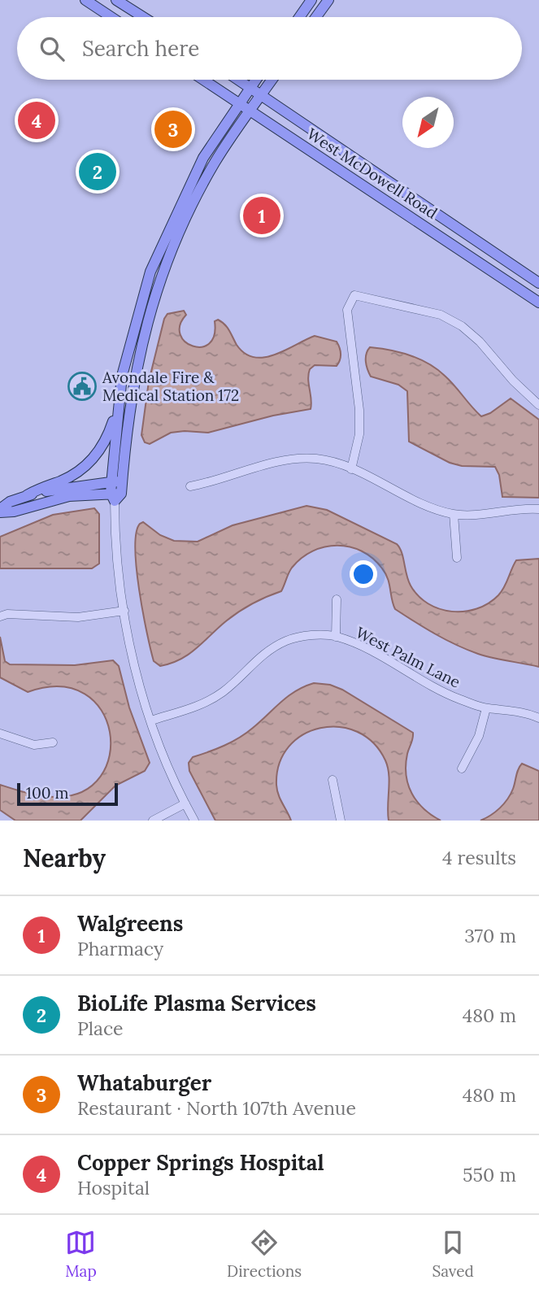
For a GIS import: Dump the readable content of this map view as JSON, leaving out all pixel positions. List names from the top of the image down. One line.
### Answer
{"streets":{"main road":["West McDowell Road"],"street":["West Palm Lane"]},"places":{"public building":["Avondale Fire & Medical Station 172"]},"scale_bar":"100 m","north":"bottom left","page":{"search":"Search here","pins":["4","3","2","1"],"scale":"100 m","heading":["Nearby","4 results"],"list":[{"mark":"1","name":"Walgreens","note":"Pharmacy","value":"370 m"},{"mark":"2","name":"BioLife Plasma Services","note":"Place","value":"480 m"},{"mark":"3","name":"Whataburger","note":"Restaurant · North 107th Avenue","value":"480 m"},{"mark":"4","name":"Copper Springs Hospital","note":"Hospital","value":"550 m"}],"nav":["Map","Directions","Saved"]}}
